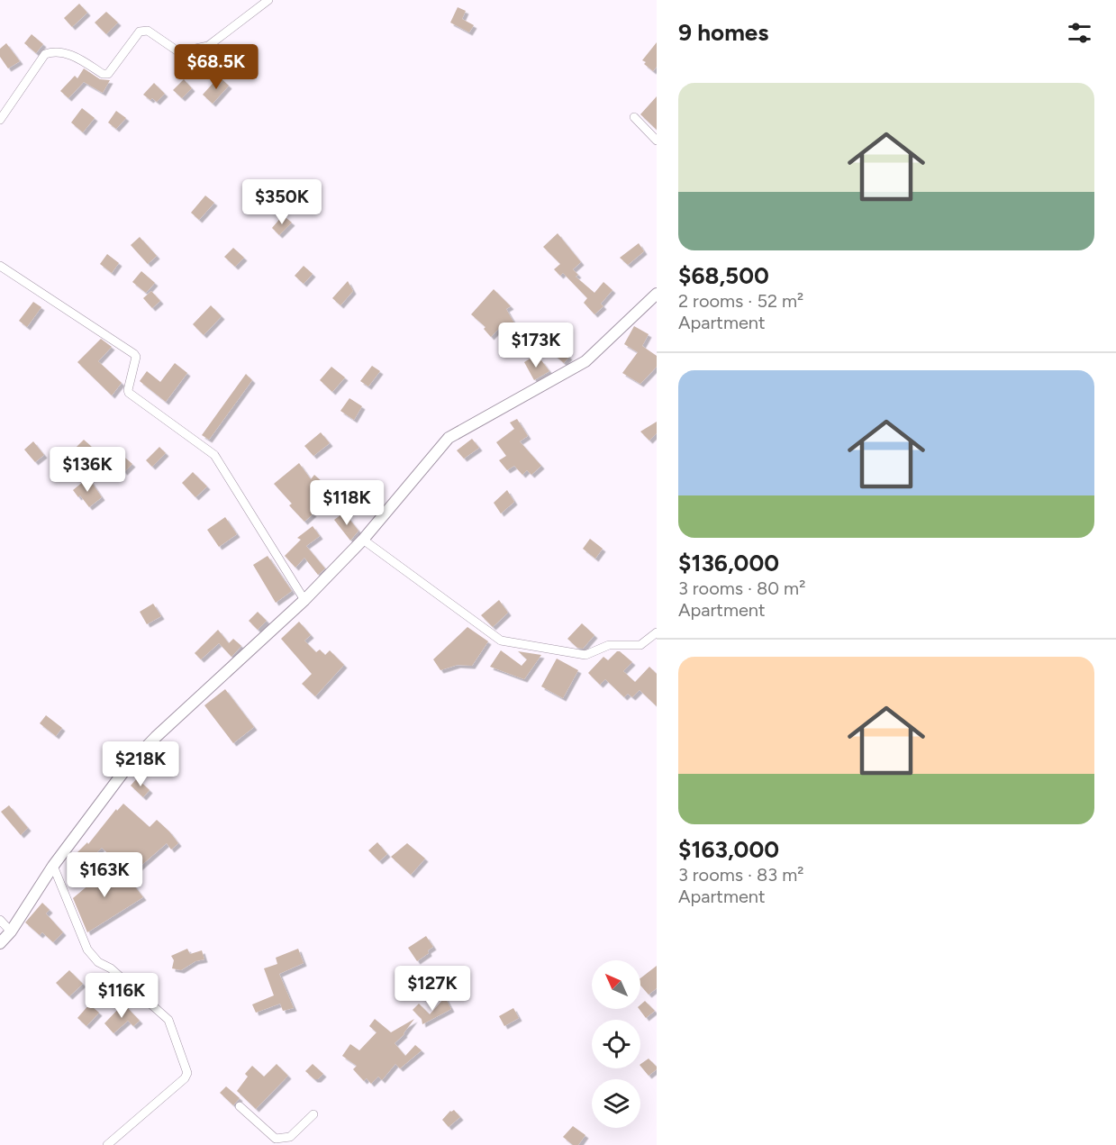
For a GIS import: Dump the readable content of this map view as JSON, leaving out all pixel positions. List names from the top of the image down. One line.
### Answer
{"north":"top left","page":{"heading":"9 homes","price":["$68.5K","$350K","$173K","$136K","$118K","$218K","$163K","$127K","$116K"],"list":[{"name":"$68,500","note":"2 rooms · 52 m² · Apartment"},{"name":"$136,000","note":"3 rooms · 80 m² · Apartment"},{"name":"$163,000","note":"3 rooms · 83 m² · Apartment"}]}}
